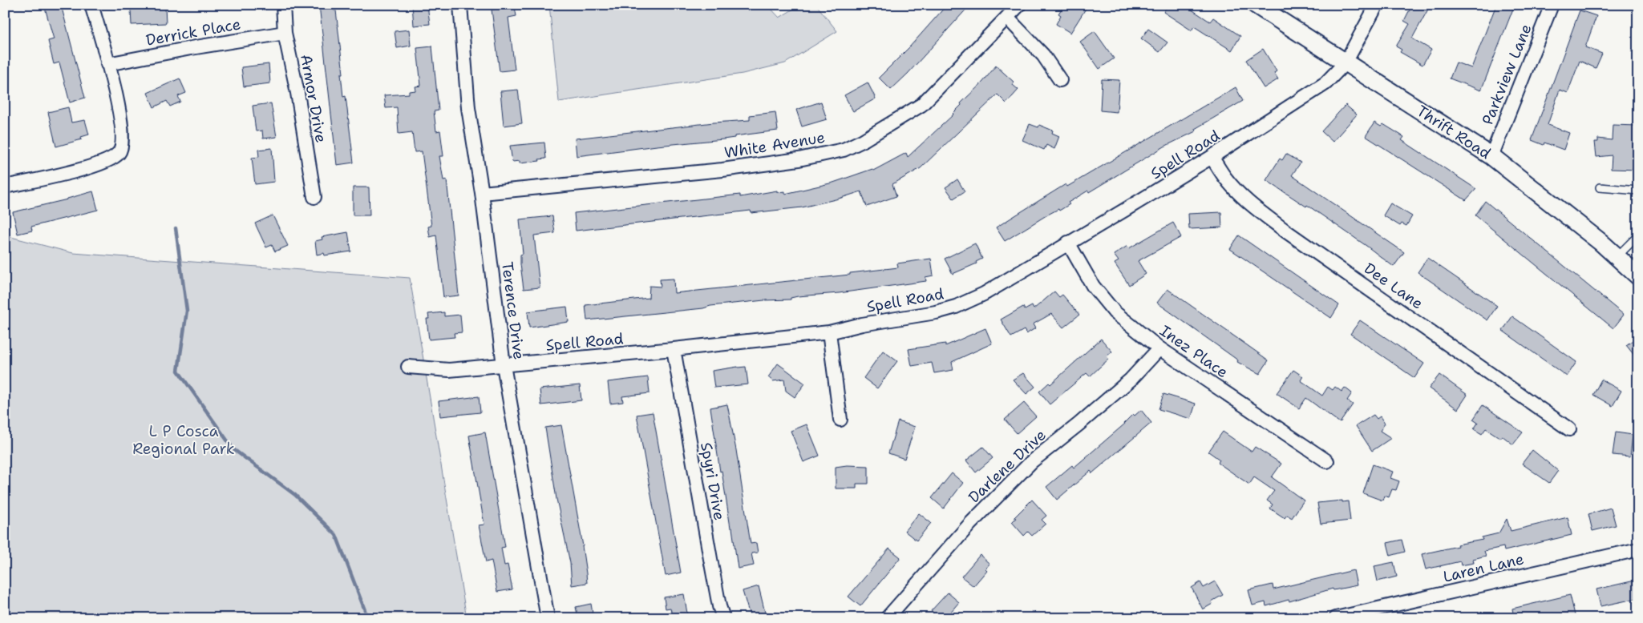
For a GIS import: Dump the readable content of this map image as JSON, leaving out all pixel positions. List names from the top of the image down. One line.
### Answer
{"streets":{"street":["Derrick Place","Parkview Lane","Armor Drive","Thrift Road","White Avenue","Spell Road","Dee Lane","Terence Drive","Inez Place","Darlene Drive","Spyri Drive","Laren Lane"]},"crossings":[["Derrick Place","Armor Drive"],["Parkview Lane","Thrift Road"],["Thrift Road","Spell Road"],["White Avenue","Terence Drive"],["Spell Road","Dee Lane"],["Spell Road","Terence Drive"],["Spell Road","Inez Place"],["Spell Road","Spyri Drive"],["Inez Place","Darlene Drive"]],"parks":["L P Cosca Regional Park"]}
